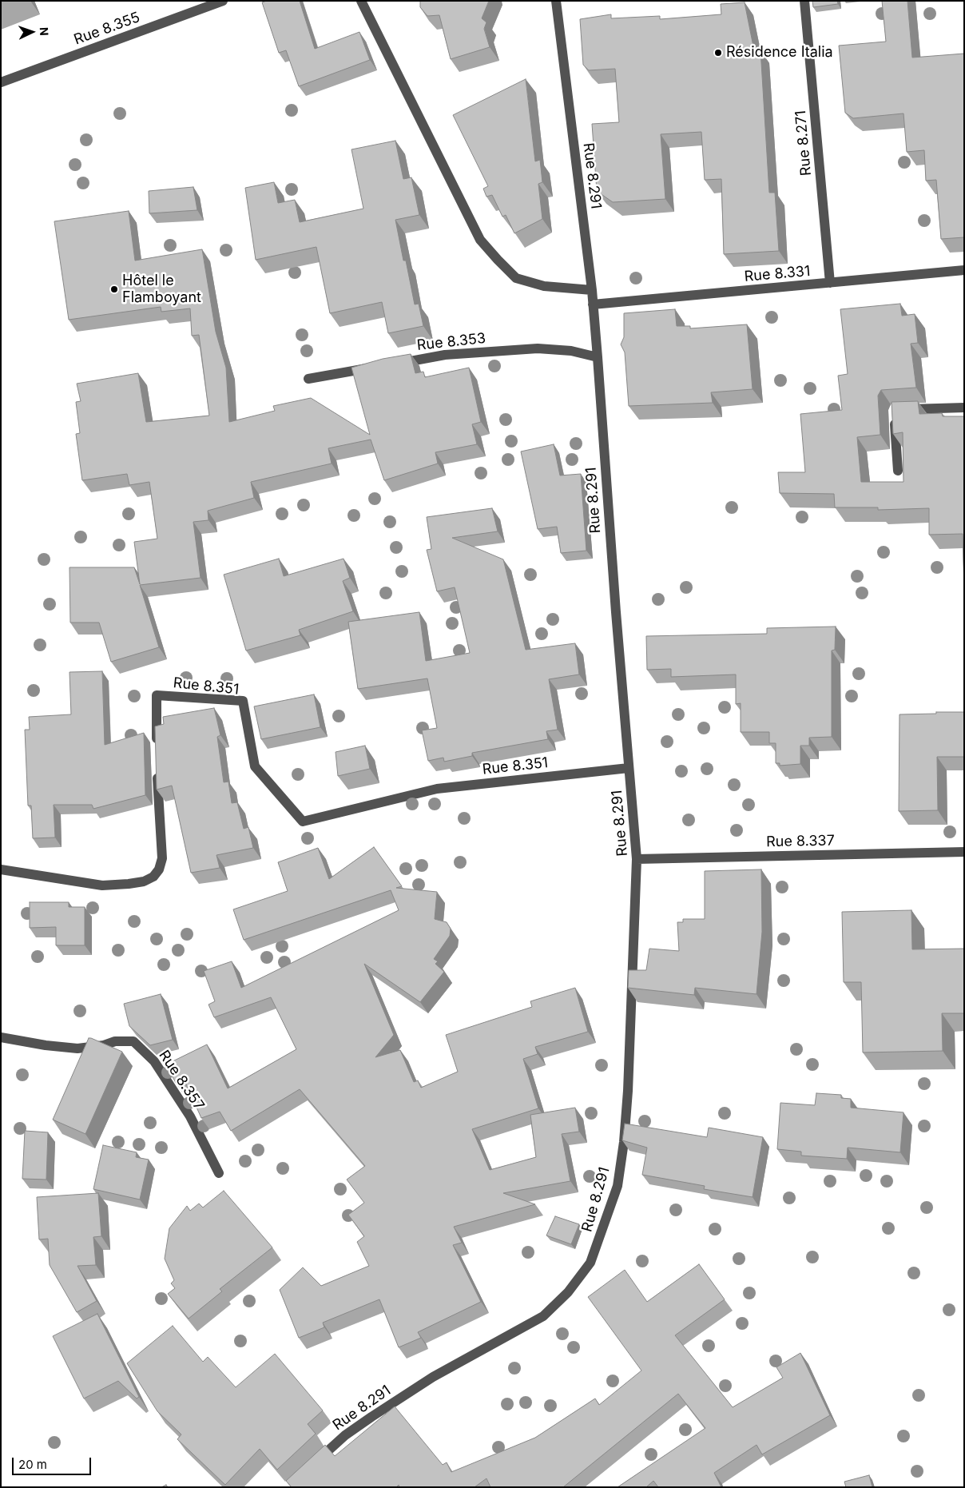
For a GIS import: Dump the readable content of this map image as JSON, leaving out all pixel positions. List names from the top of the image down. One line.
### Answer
{"streets":{"street":["Rue 8.355","Rue 8.271","Rue 8.291","Rue 8.331","Rue 8.353","Rue 8.351","Rue 8.337","Rue 8.357"]},"crossings":[["Rue 8.271","Rue 8.331"],["Rue 8.291","Rue 8.331"],["Rue 8.291","Rue 8.353"],["Rue 8.291","Rue 8.351"],["Rue 8.291","Rue 8.337"]],"places":["Résidence Italia","Hôtel le Flamboyant"],"scale_bar":"20 m","north":"right"}
